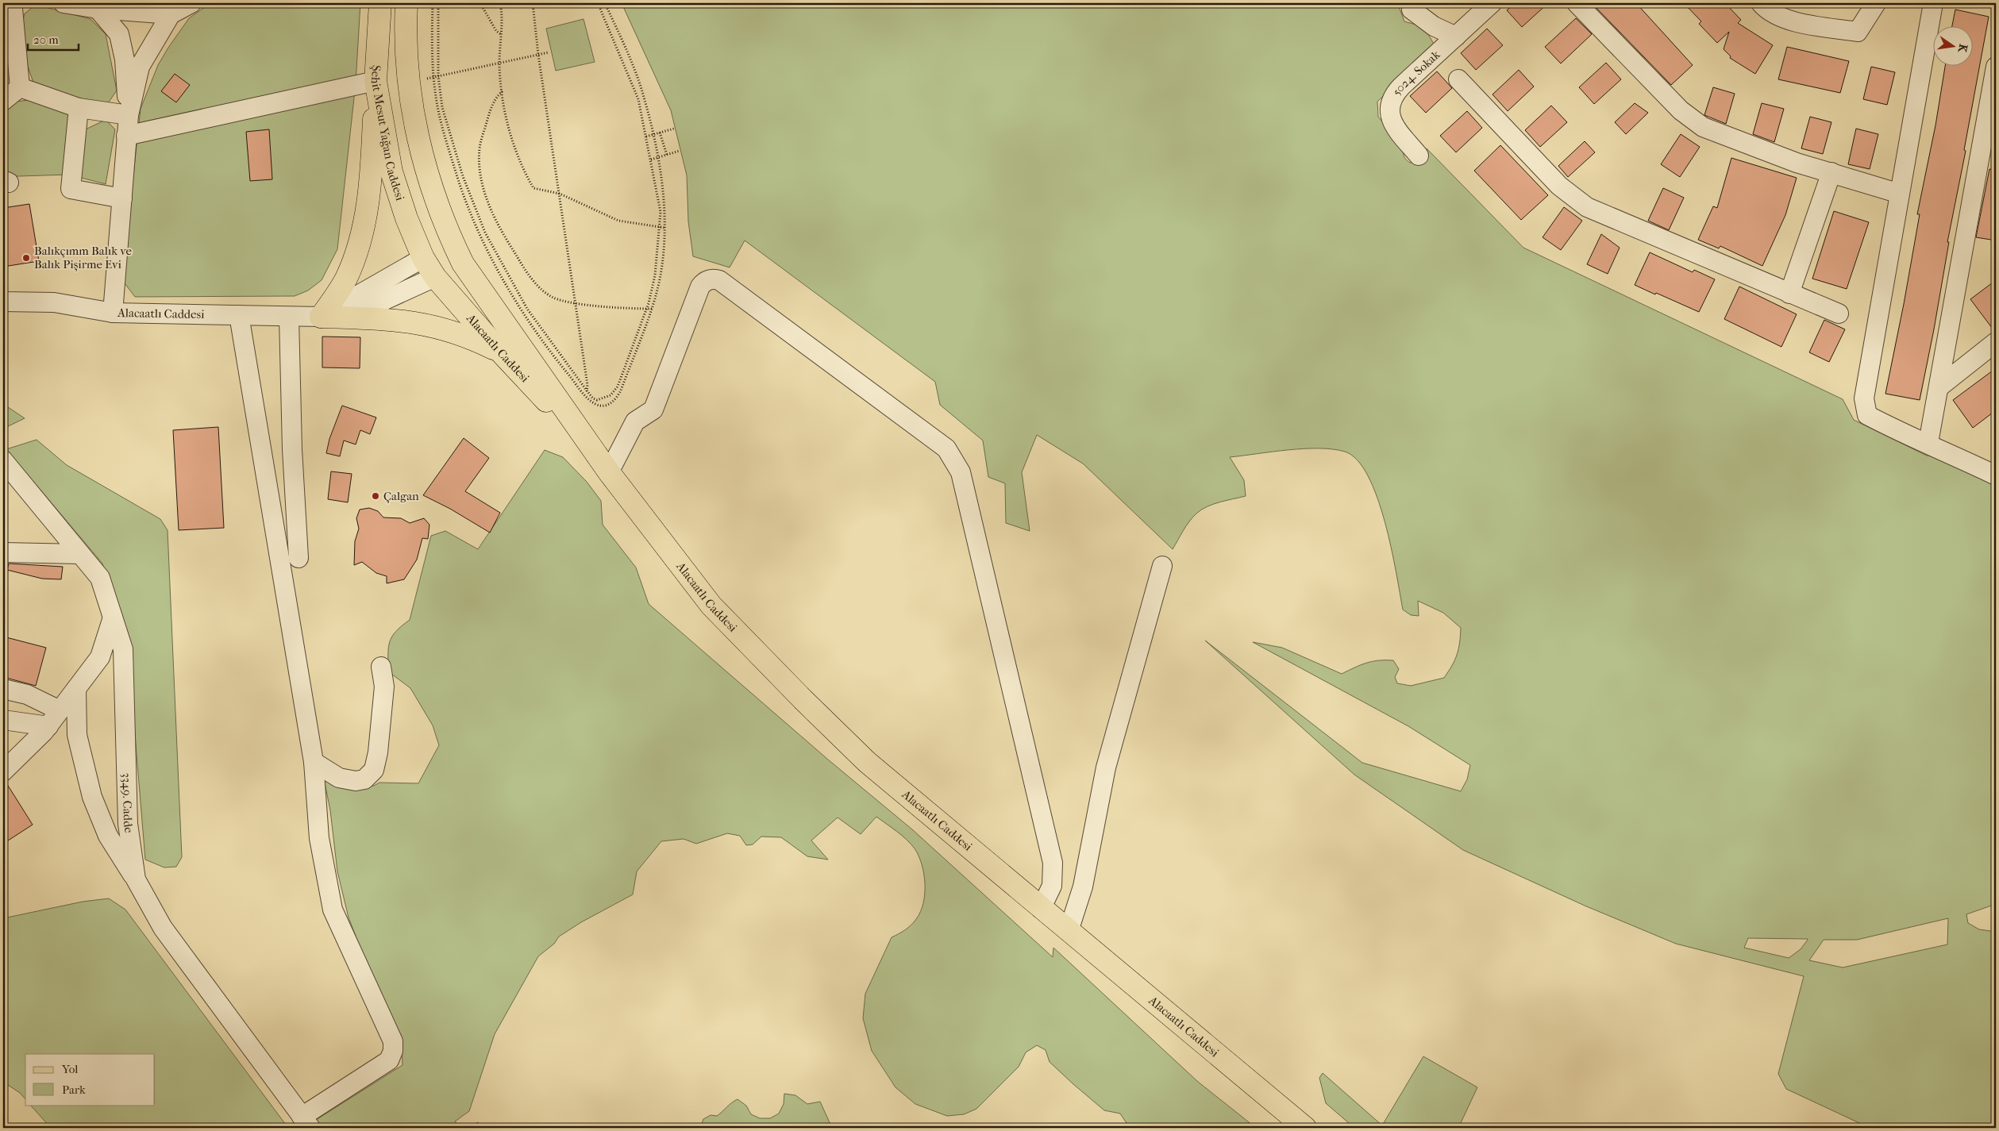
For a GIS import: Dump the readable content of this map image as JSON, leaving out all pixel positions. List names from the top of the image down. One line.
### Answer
{"streets":{"main road":["Şehit Mesut Yağan Caddesi","Alacaatlı Caddesi"],"street":["5024. Sokak","3349. Cadde"]},"crossings":[["Şehit Mesut Yağan Caddesi","Alacaatlı Caddesi"]],"places":["Balıkçımm Balık ve Balık Pişirme Evi","Çalgan"],"legend":["Yol","Park"],"scale_bar":"20 m","north":"right"}
